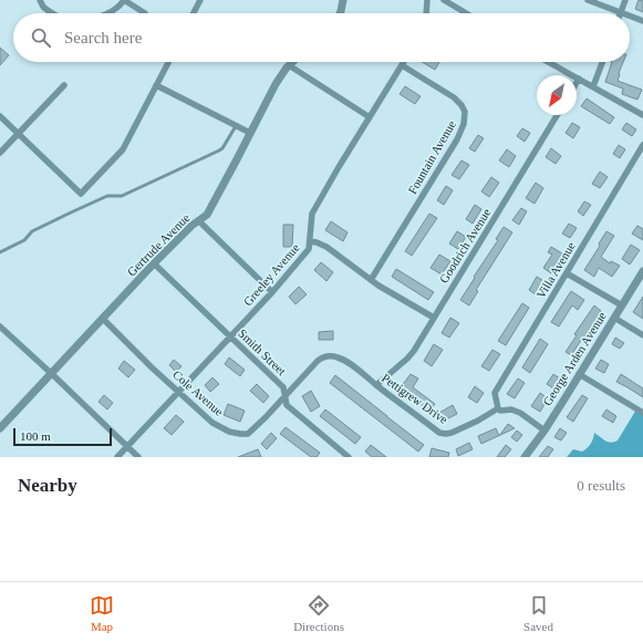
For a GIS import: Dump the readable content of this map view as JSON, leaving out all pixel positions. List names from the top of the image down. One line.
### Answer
{"streets":{"street":["Fountain Avenue","Gertrude Avenue","Goodrich Avenue","Villa Avenue","Greeley Avenue","Smith Street","George Arden Avenue","Cole Avenue","Pettigrew Drive"]},"crossings":[["Fountain Avenue","Greeley Avenue"],["Gertrude Avenue","Smith Street"],["Gertrude Avenue","Cole Avenue"],["Goodrich Avenue","Pettigrew Drive"],["Villa Avenue","Pettigrew Drive"],["Greeley Avenue","Smith Street"],["Greeley Avenue","Cole Avenue"],["Smith Street","Cole Avenue"],["Smith Street","Pettigrew Drive"],["Cole Avenue","Pettigrew Drive"]],"scale_bar":"100 m","north":"bottom left","page":{"search":"Search here","scale":"100 m","heading":["Nearby","0 results"],"nav":["Map","Directions","Saved"]}}
